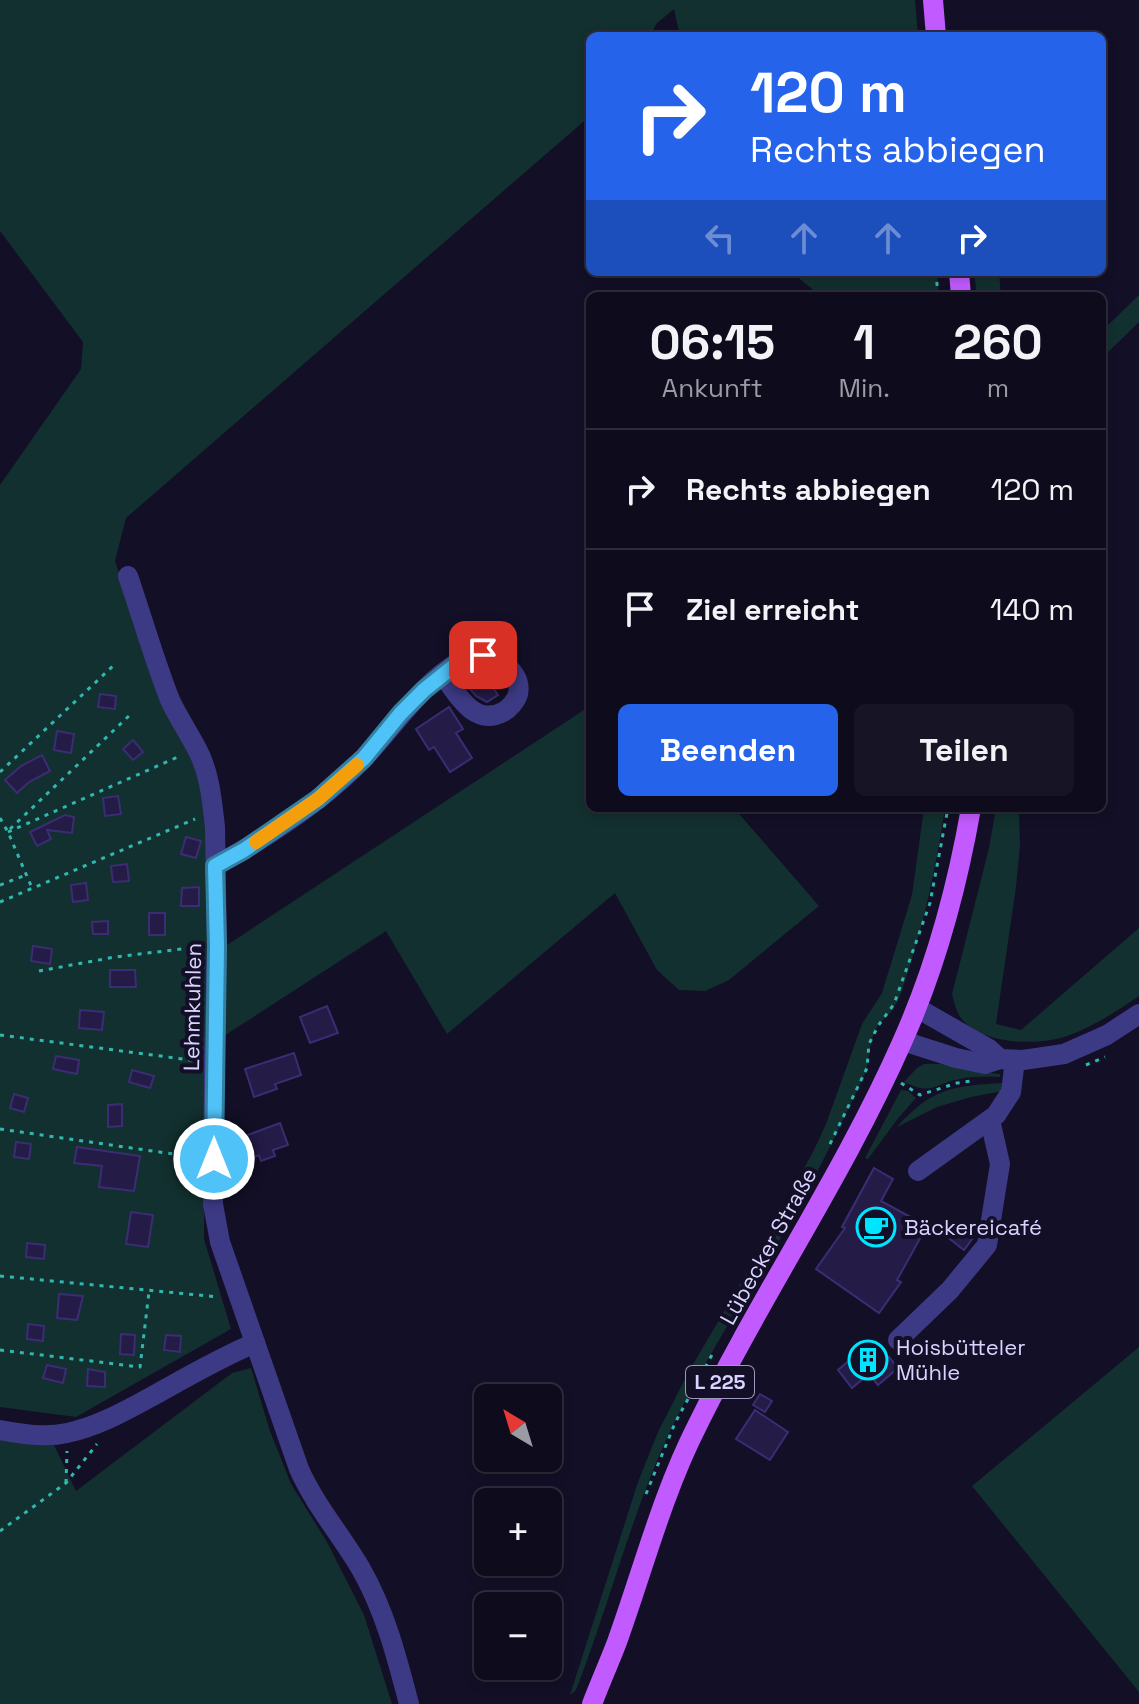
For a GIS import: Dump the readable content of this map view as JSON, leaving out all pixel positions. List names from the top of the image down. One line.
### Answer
{"streets":{"main road":["Lübecker Straße","L 225"],"street":["Lehmkuhlen"]},"places":{"cafe":["Bäckereicafé"],"building":["Hoisbütteler Mühle"]},"north":"top left","page":{"turn":["120 m","Rechts abbiegen"],"eta":["06:15","Ankunft","1","Min.","260","m"],"list":[{"name":"Rechts abbiegen","value":"120 m"},{"name":"Ziel erreicht","value":"140 m"}],"buttons":["Beenden","Teilen"],"map_buttons":["+","−"]}}
